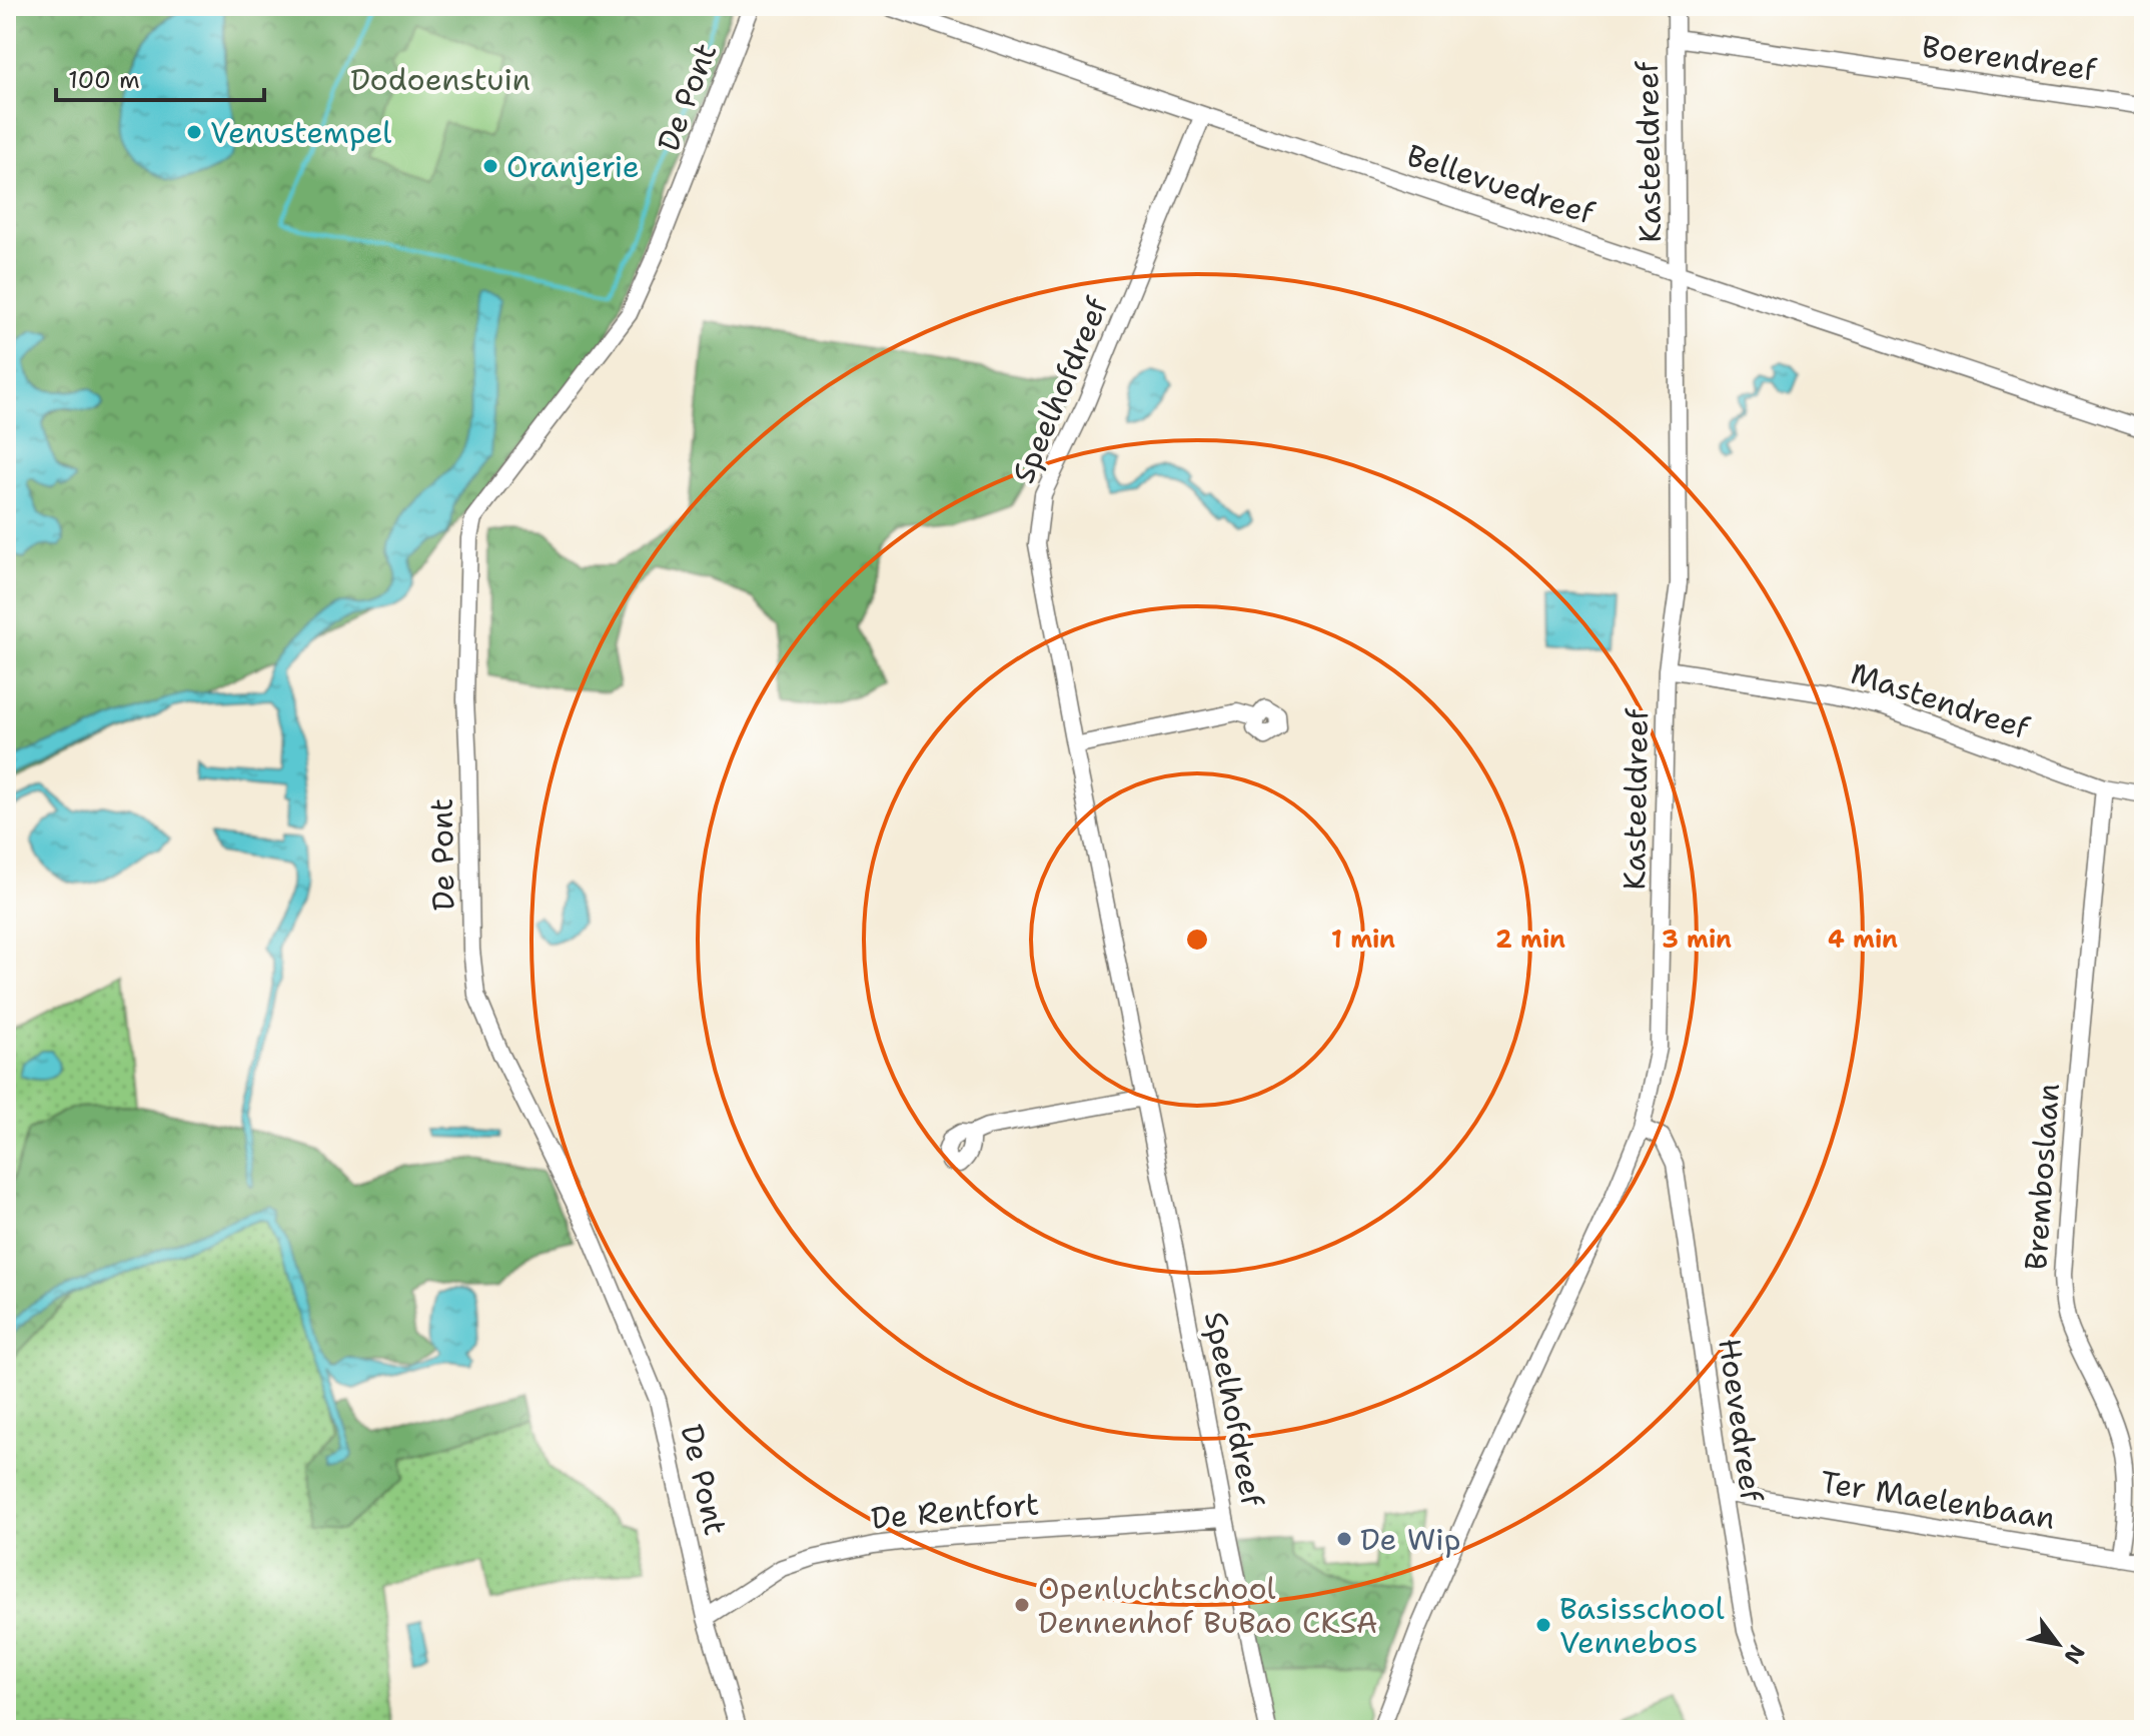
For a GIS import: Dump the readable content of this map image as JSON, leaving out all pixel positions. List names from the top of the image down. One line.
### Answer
{"streets":{"street":["Boerendreef","De Pont","Kasteeldreef","Bellevuedreef","Speelhofdreef","Mastendreef","Bremboslaan","Hoevedreef","Ter Maelenbaan","De Rentfort"]},"crossings":[["Boerendreef","Kasteeldreef"],["De Pont","De Rentfort"],["Kasteeldreef","Bellevuedreef"],["Kasteeldreef","Mastendreef"],["Kasteeldreef","Hoevedreef"],["Bellevuedreef","Speelhofdreef"],["Speelhofdreef","De Rentfort"],["Mastendreef","Bremboslaan"],["Bremboslaan","Ter Maelenbaan"],["Hoevedreef","Ter Maelenbaan"]],"parks":["Dodoenstuin"],"places":["Venustempel","Oranjerie","De Wip","Openluchtschool Dennenhof BuBao CKSA","Basisschool Vennebos"],"scale_bar":"100 m","north":"bottom right","rings":["1 min","2 min","3 min","4 min"]}
